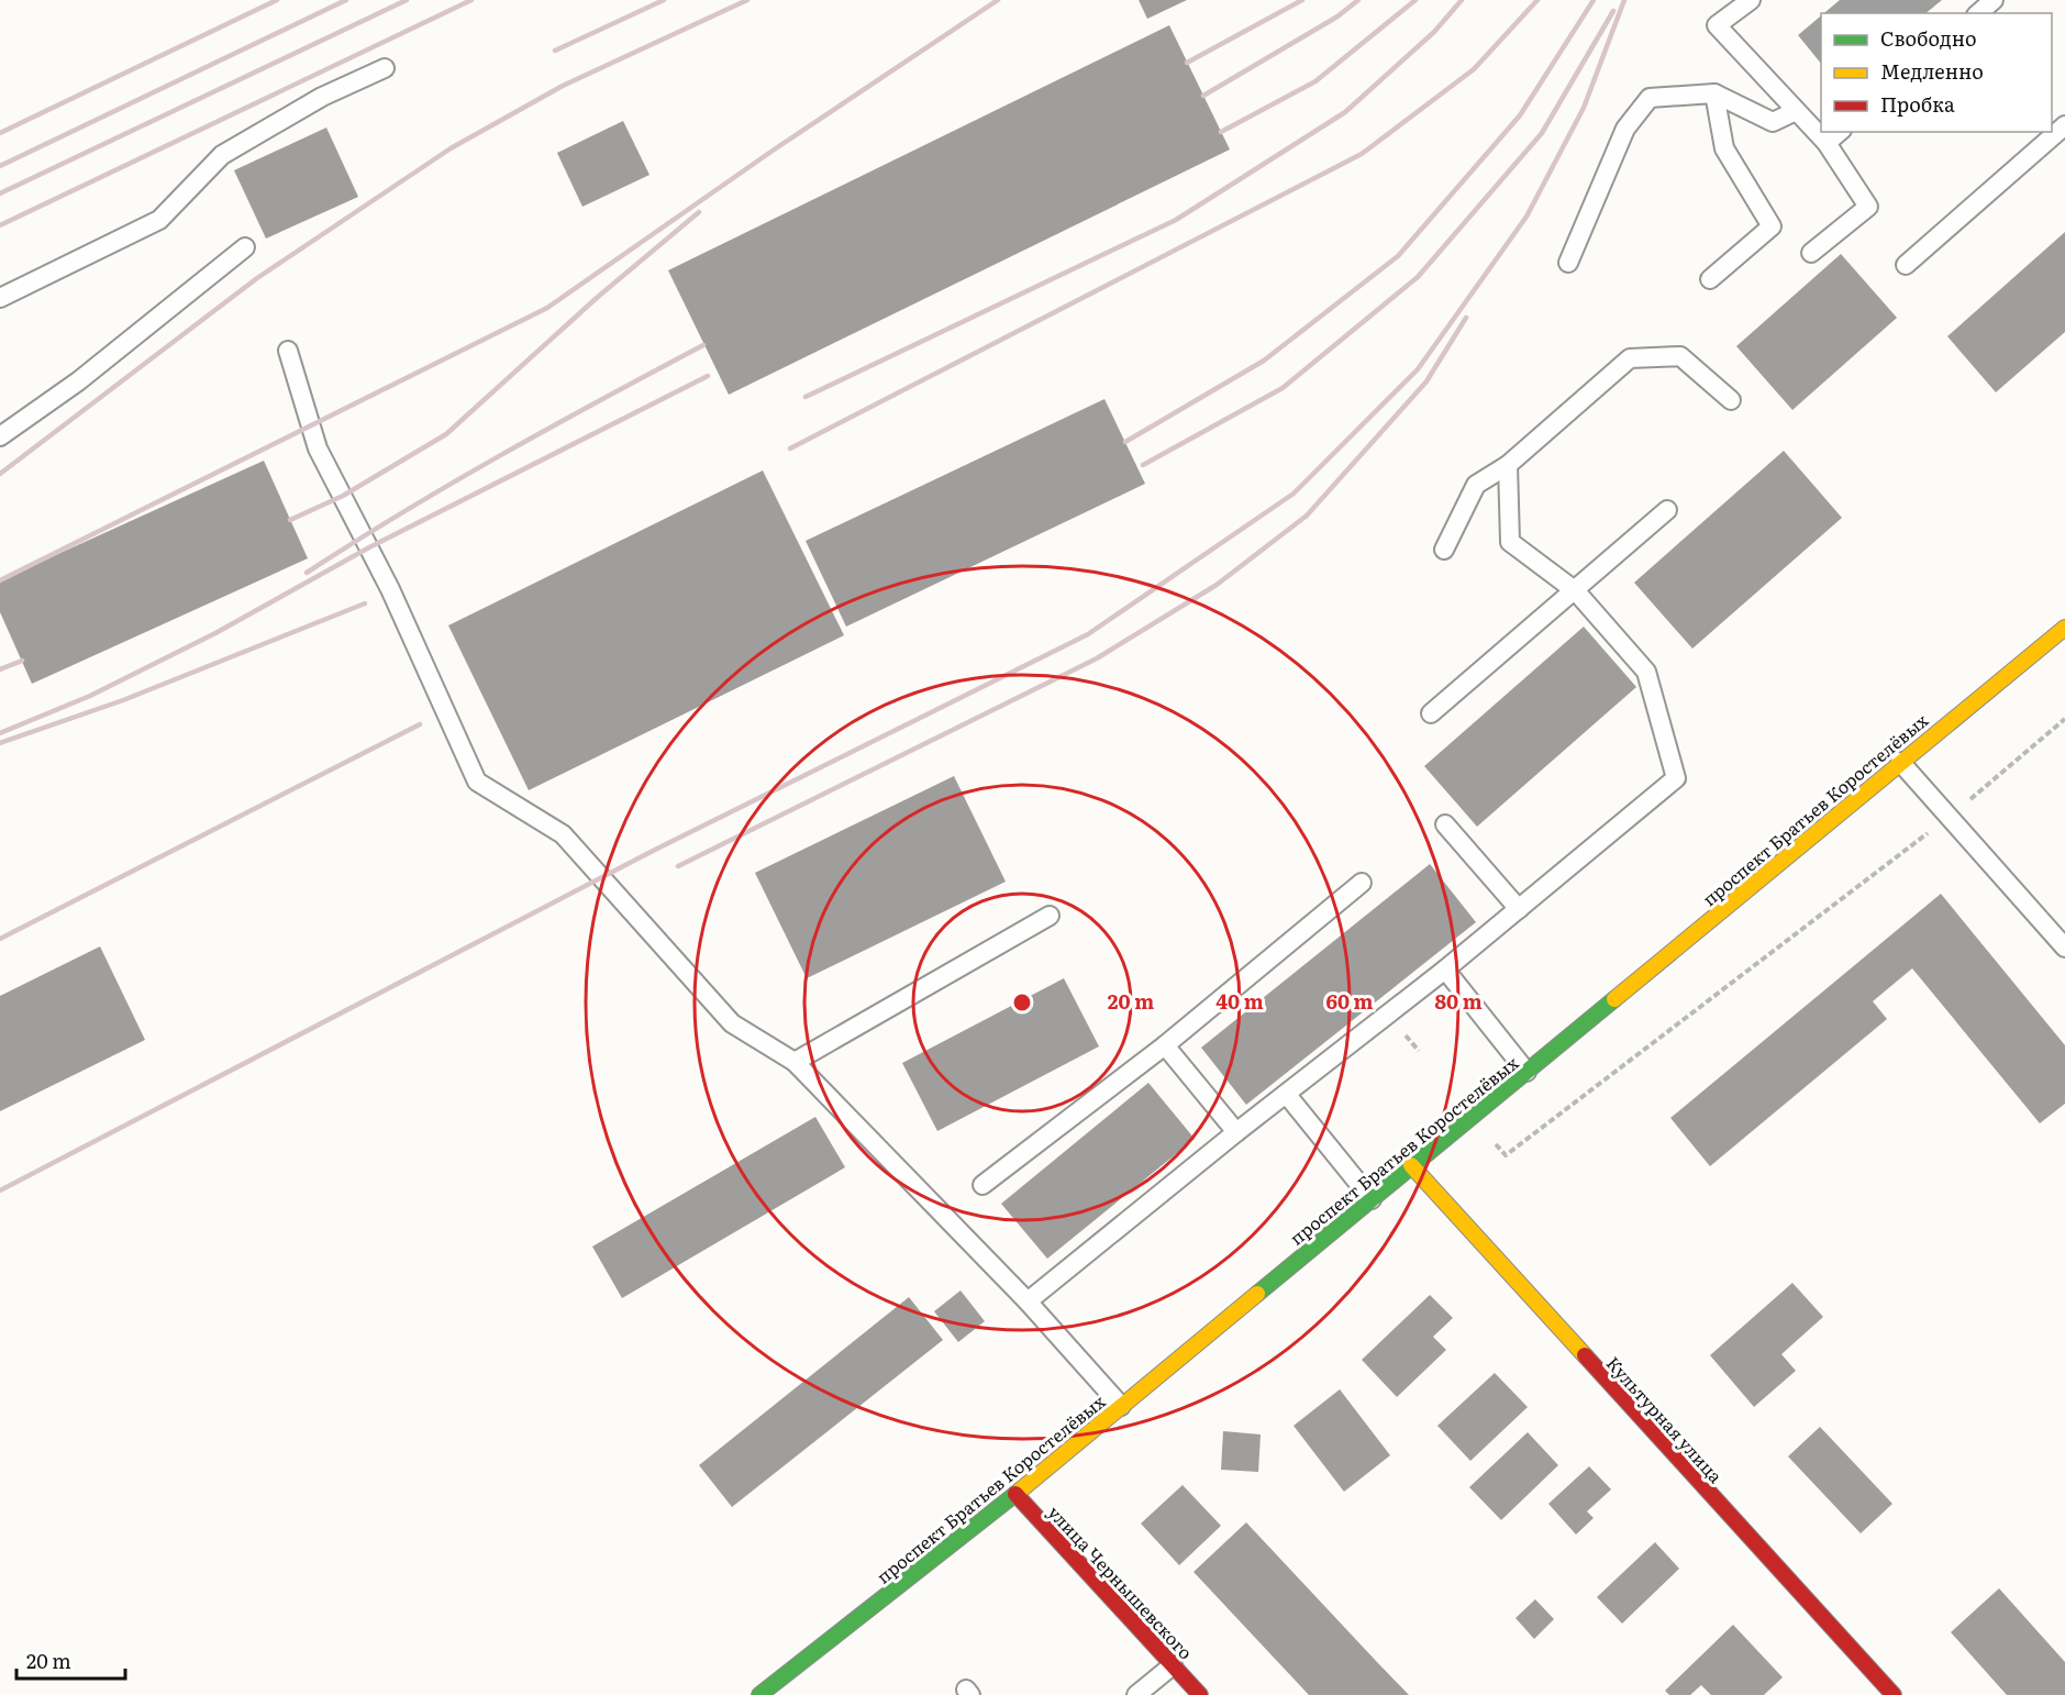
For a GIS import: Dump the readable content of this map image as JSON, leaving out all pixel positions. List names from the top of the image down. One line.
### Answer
{"streets":{"main road":["проспект Братьев Коростелёвых","Культурная улица","улица Чернышевского"]},"crossings":[["проспект Братьев Коростелёвых","Культурная улица"],["проспект Братьев Коростелёвых","улица Чернышевского"]],"legend":["Свободно","Медленно","Пробка"],"scale_bar":"20 m","rings":["20 m","40 m","60 m","80 m"]}
